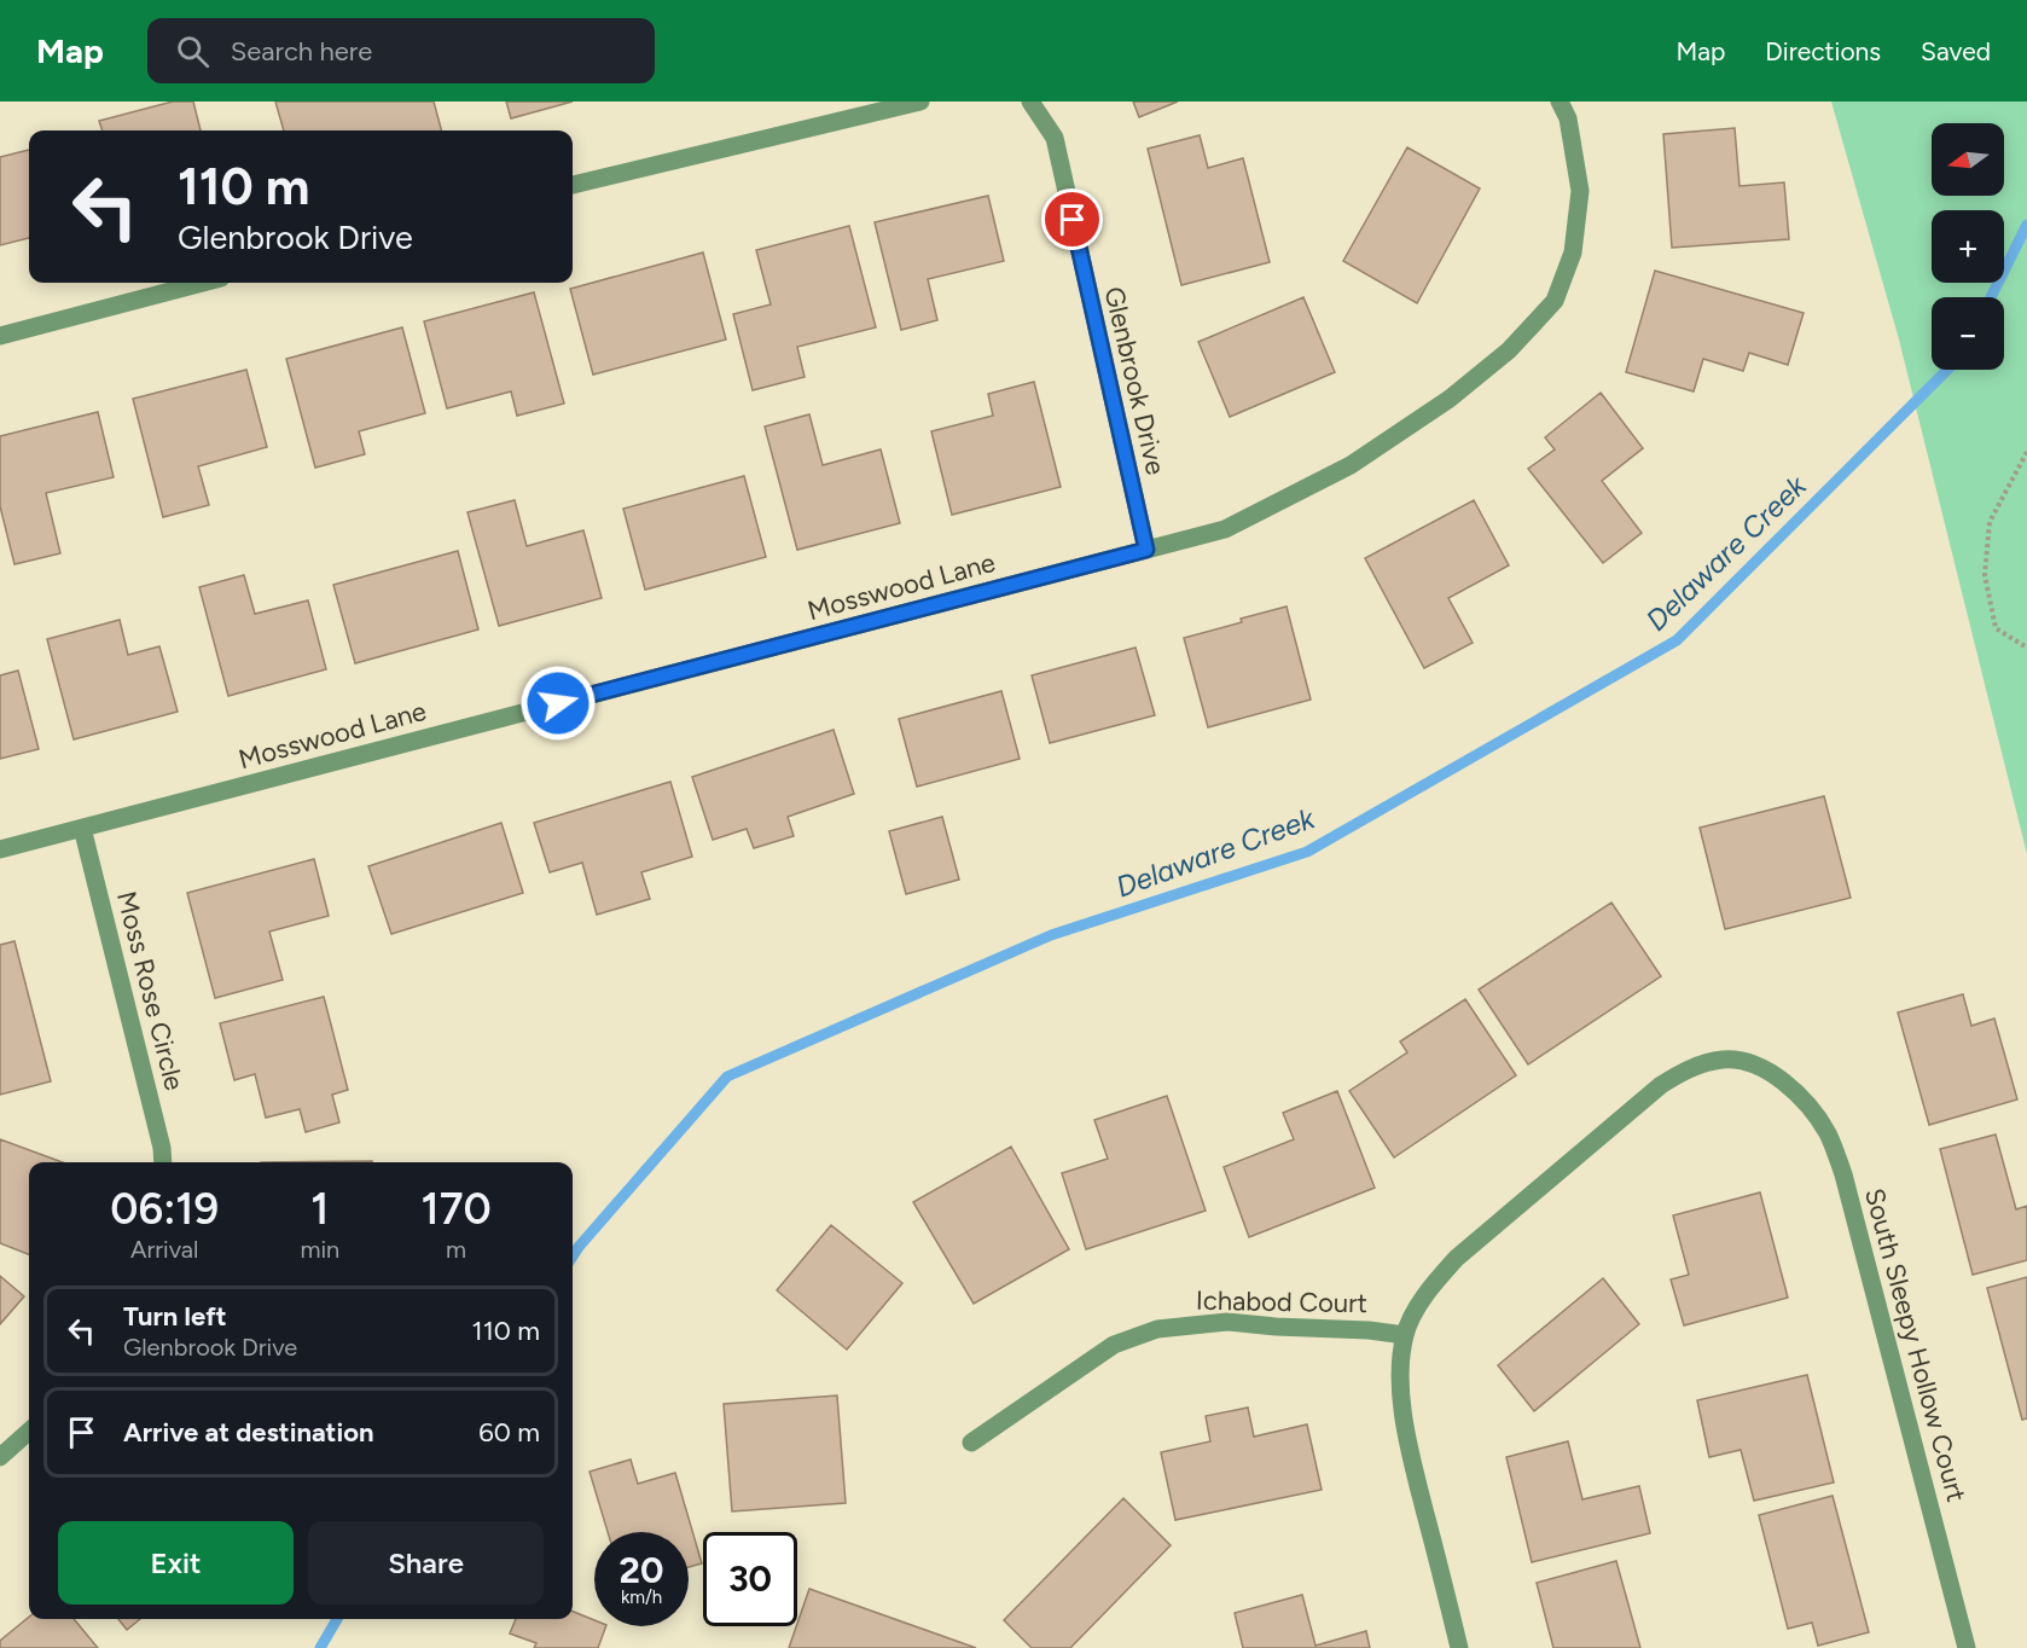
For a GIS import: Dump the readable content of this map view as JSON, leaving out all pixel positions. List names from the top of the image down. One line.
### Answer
{"streets":{"street":["Glenbrook Drive","Mosswood Lane","Moss Rose Circle","Ichabod Court","South Sleepy Hollow Court"]},"crossings":[["Glenbrook Drive","Mosswood Lane"],["Mosswood Lane","Moss Rose Circle"],["Ichabod Court","South Sleepy Hollow Court"]],"water":["Delaware Creek"],"north":"left","page":{"header":"Map","search":"Search here","nav":["Map","Directions","Saved"],"map_buttons":["+","−"],"turn":["110 m","Glenbrook Drive"],"eta":["06:19","Arrival","1","min","170","m"],"list":[{"name":"Turn left","note":"Glenbrook Drive","value":"110 m"},{"name":"Arrive at destination","value":"60 m"}],"buttons":["Exit","Share"],"speed":"20 km/h","limit":"30"}}
